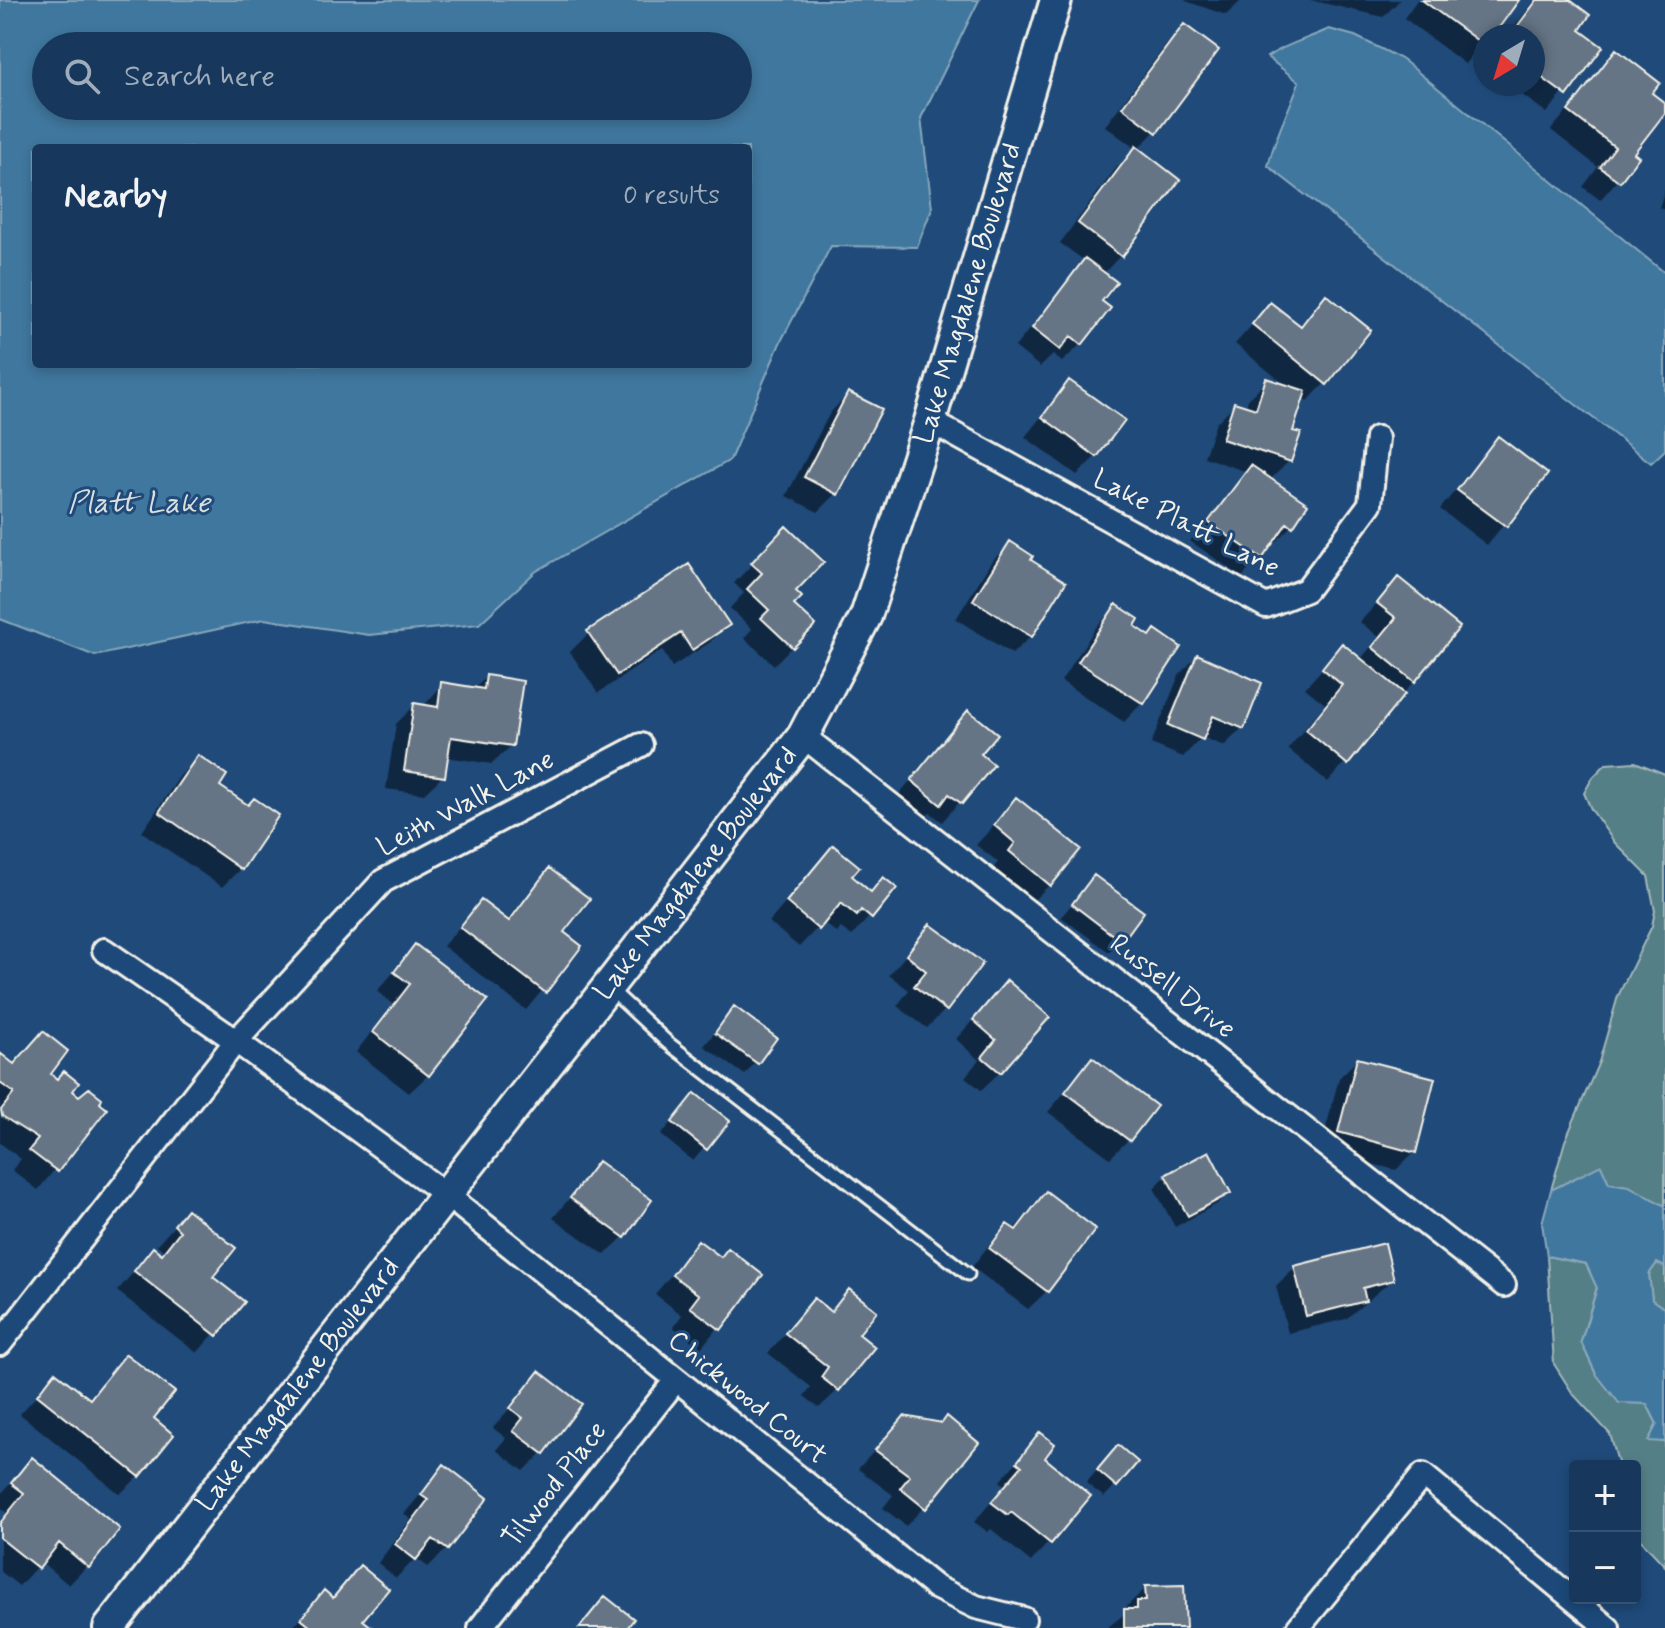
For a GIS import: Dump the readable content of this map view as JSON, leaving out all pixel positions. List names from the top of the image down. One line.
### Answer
{"streets":{"street":["Lake Magdalene Boulevard","Lake Platt Lane","Leith Walk Lane","Russell Drive","Chickwood Court","Tilwood Place"]},"crossings":[["Lake Magdalene Boulevard","Lake Platt Lane"],["Lake Magdalene Boulevard","Russell Drive"],["Lake Magdalene Boulevard","Chickwood Court"],["Chickwood Court","Tilwood Place"]],"water":["Platt Lake"],"north":"bottom left","page":{"search":"Search here","heading":["Nearby","0 results"],"map_buttons":["+","−"]}}
